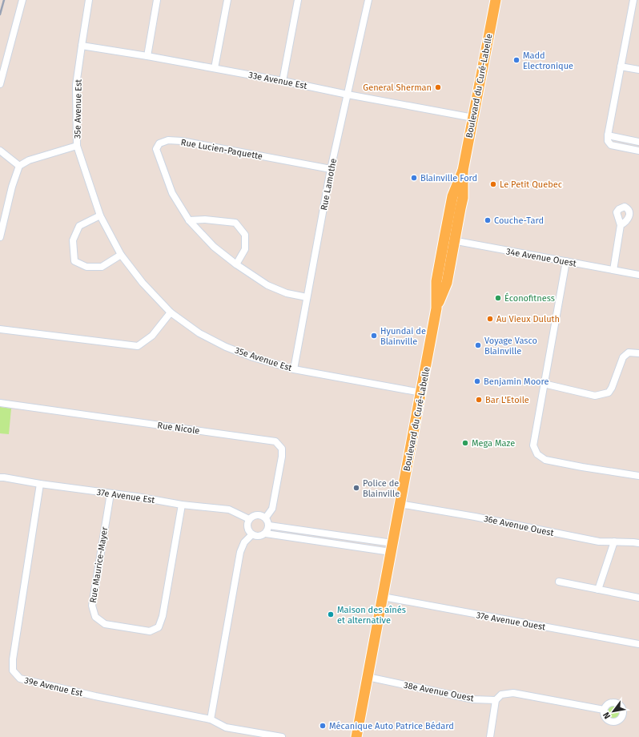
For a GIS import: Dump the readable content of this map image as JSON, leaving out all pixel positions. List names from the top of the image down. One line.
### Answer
{"streets":{"main road":["Boulevard du Curé-Labelle"],"street":["33e Avenue Est","35e Avenue Est","Rue Lucien-Paquette","Rue Lamothe","34e Avenue Ouest","Rue Nicole","37e Avenue Est","36e Avenue Ouest","Rue Maurice-Mayer","37e Avenue Ouest","39e Avenue Est","38e Avenue Ouest"]},"crossings":[["33e Avenue Est","Boulevard du Curé-Labelle"],["33e Avenue Est","35e Avenue Est"],["33e Avenue Est","Rue Lamothe"],["Boulevard du Curé-Labelle","35e Avenue Est"],["Boulevard du Curé-Labelle","34e Avenue Ouest"],["Boulevard du Curé-Labelle","36e Avenue Ouest"],["Boulevard du Curé-Labelle","37e Avenue Ouest"],["Boulevard du Curé-Labelle","38e Avenue Ouest"],["35e Avenue Est","Rue Lamothe"],["Rue Lucien-Paquette","Rue Lamothe"],["Rue Nicole","37e Avenue Est"],["37e Avenue Est","Rue Maurice-Mayer"],["37e Avenue Est","39e Avenue Est"]],"places":["Madd Electronique","General Sherman","Blainville Ford","Le Petit Quebec","Couche-Tard","Éconofitness","Au Vieux Duluth","Hyundai de Blainville","Voyage Vasco Blainville","Benjamin Moore","Bar L'Etoile","Mega Maze","Police de Blainville","Maison des aînés et alternative","Mécanique Auto Patrice Bédard"],"north":"bottom left"}
